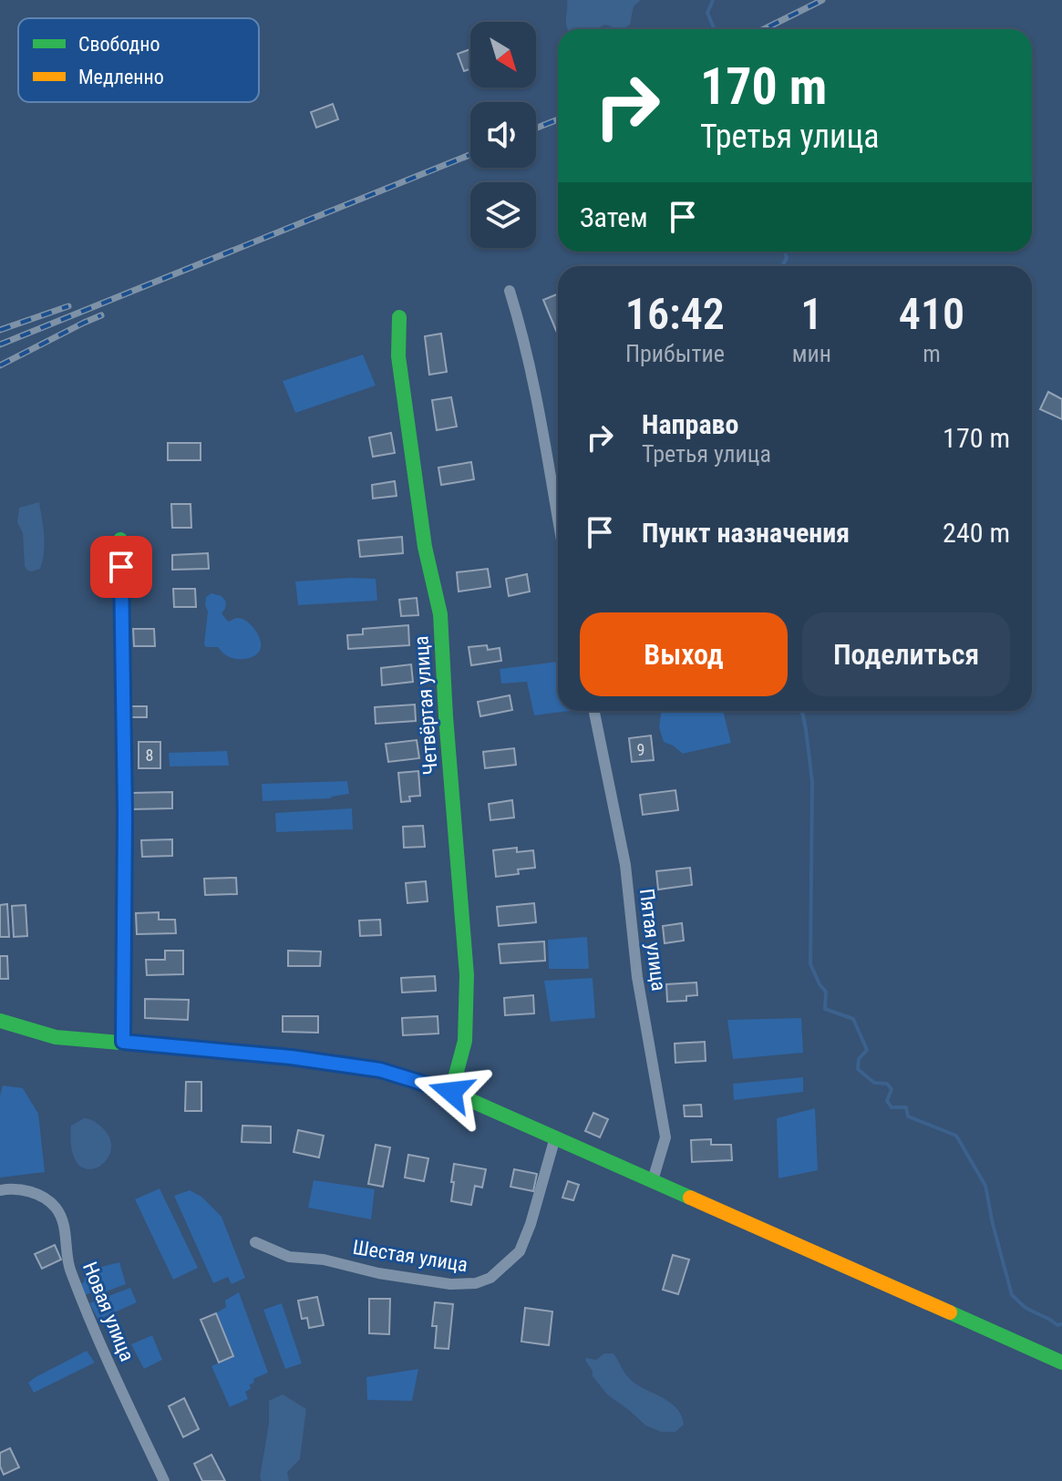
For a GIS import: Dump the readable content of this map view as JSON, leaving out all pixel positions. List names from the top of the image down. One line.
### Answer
{"streets":{"street":["Четвёртая улица","Пятая улица","Шестая улица","Новая улица"]},"house_numbers":["9","8"],"legend":["Свободно","Медленно"],"north":"bottom right","page":{"turn":["170 m","Третья улица"],"then":"Затем","eta":["16:42","Прибытие","1","мин","410","m"],"list":[{"name":"Направо","note":"Третья улица","value":"170 m"},{"name":"Пункт назначения","value":"240 m"}],"buttons":["Выход","Поделиться"]}}
